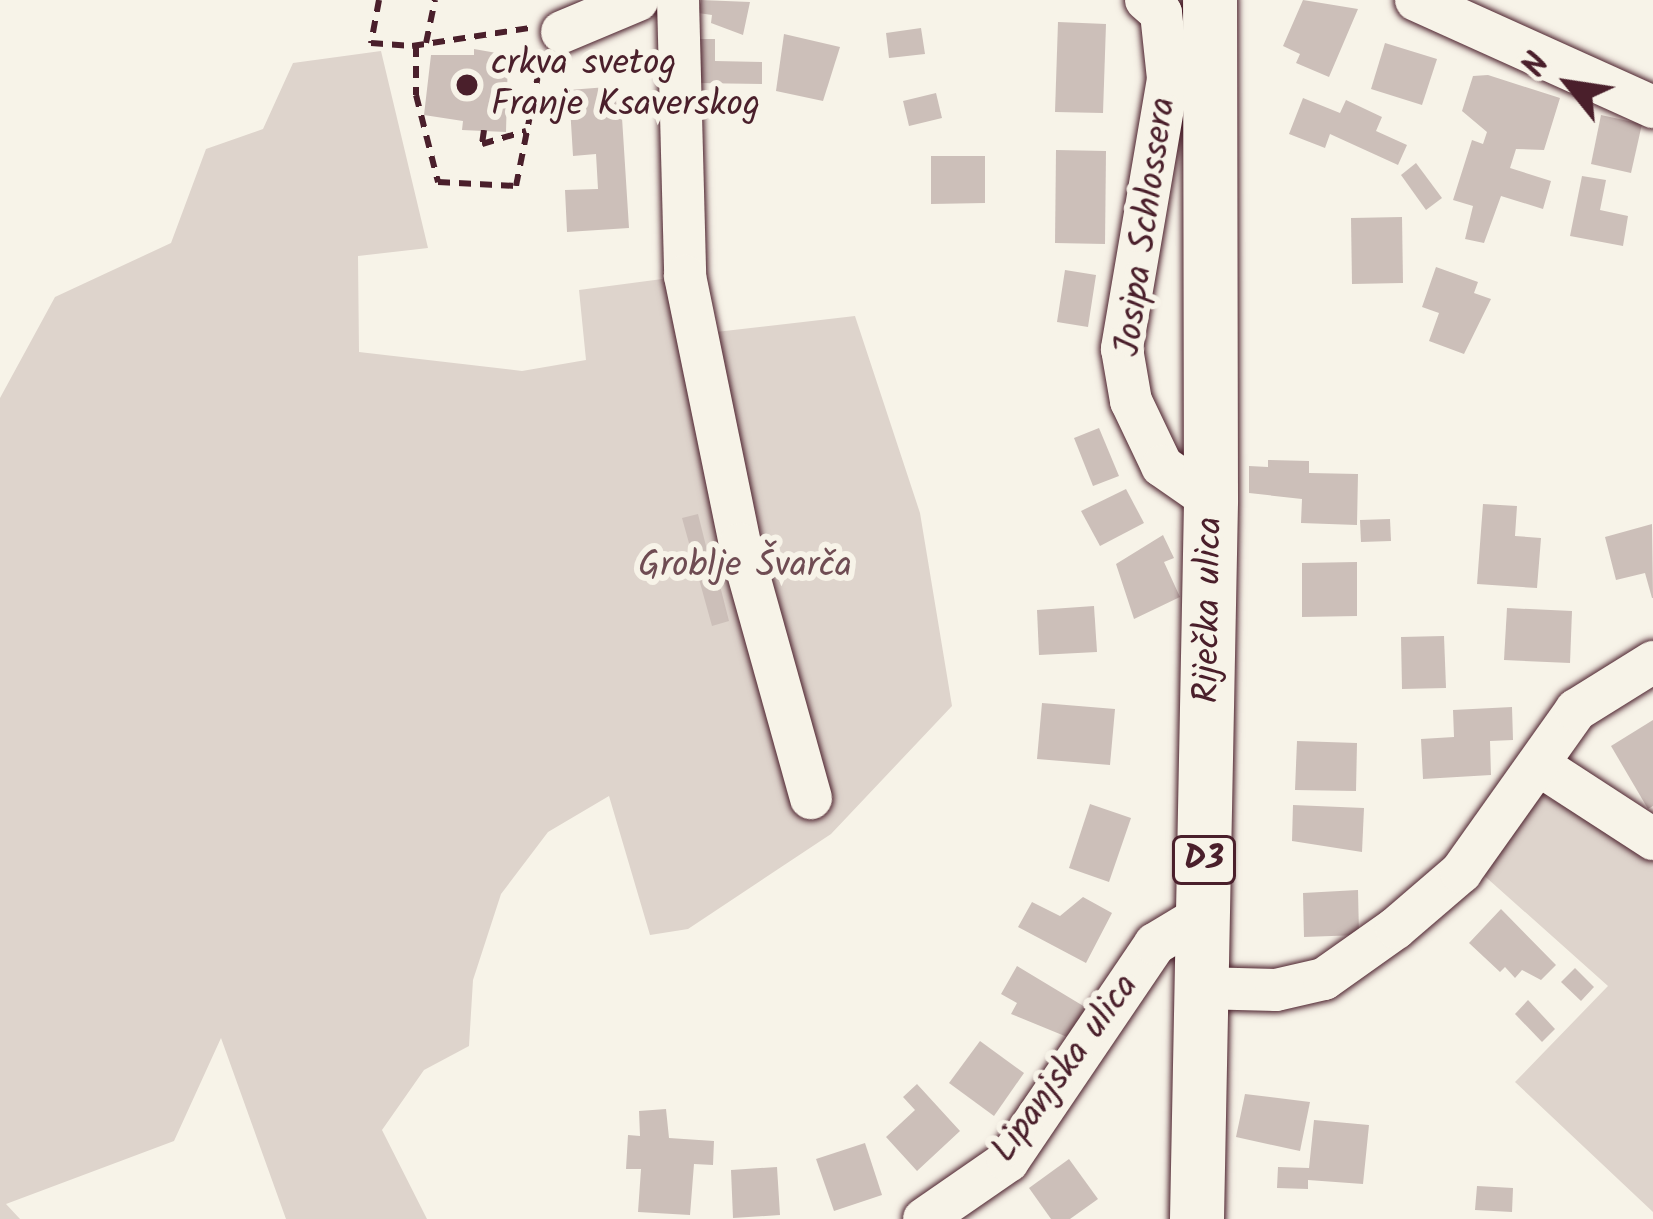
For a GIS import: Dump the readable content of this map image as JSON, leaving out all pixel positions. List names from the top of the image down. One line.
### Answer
{"streets":{"main road":["Riječka ulica","D3"],"street":["Josipa Schlossera","Lipanjska ulica"]},"crossings":[["Josipa Schlossera","Riječka ulica"],["Riječka ulica","Lipanjska ulica"]],"parks":["Groblje Švarča"],"places":["crkva svetog Franje Ksaverskog"],"north":"top left"}
